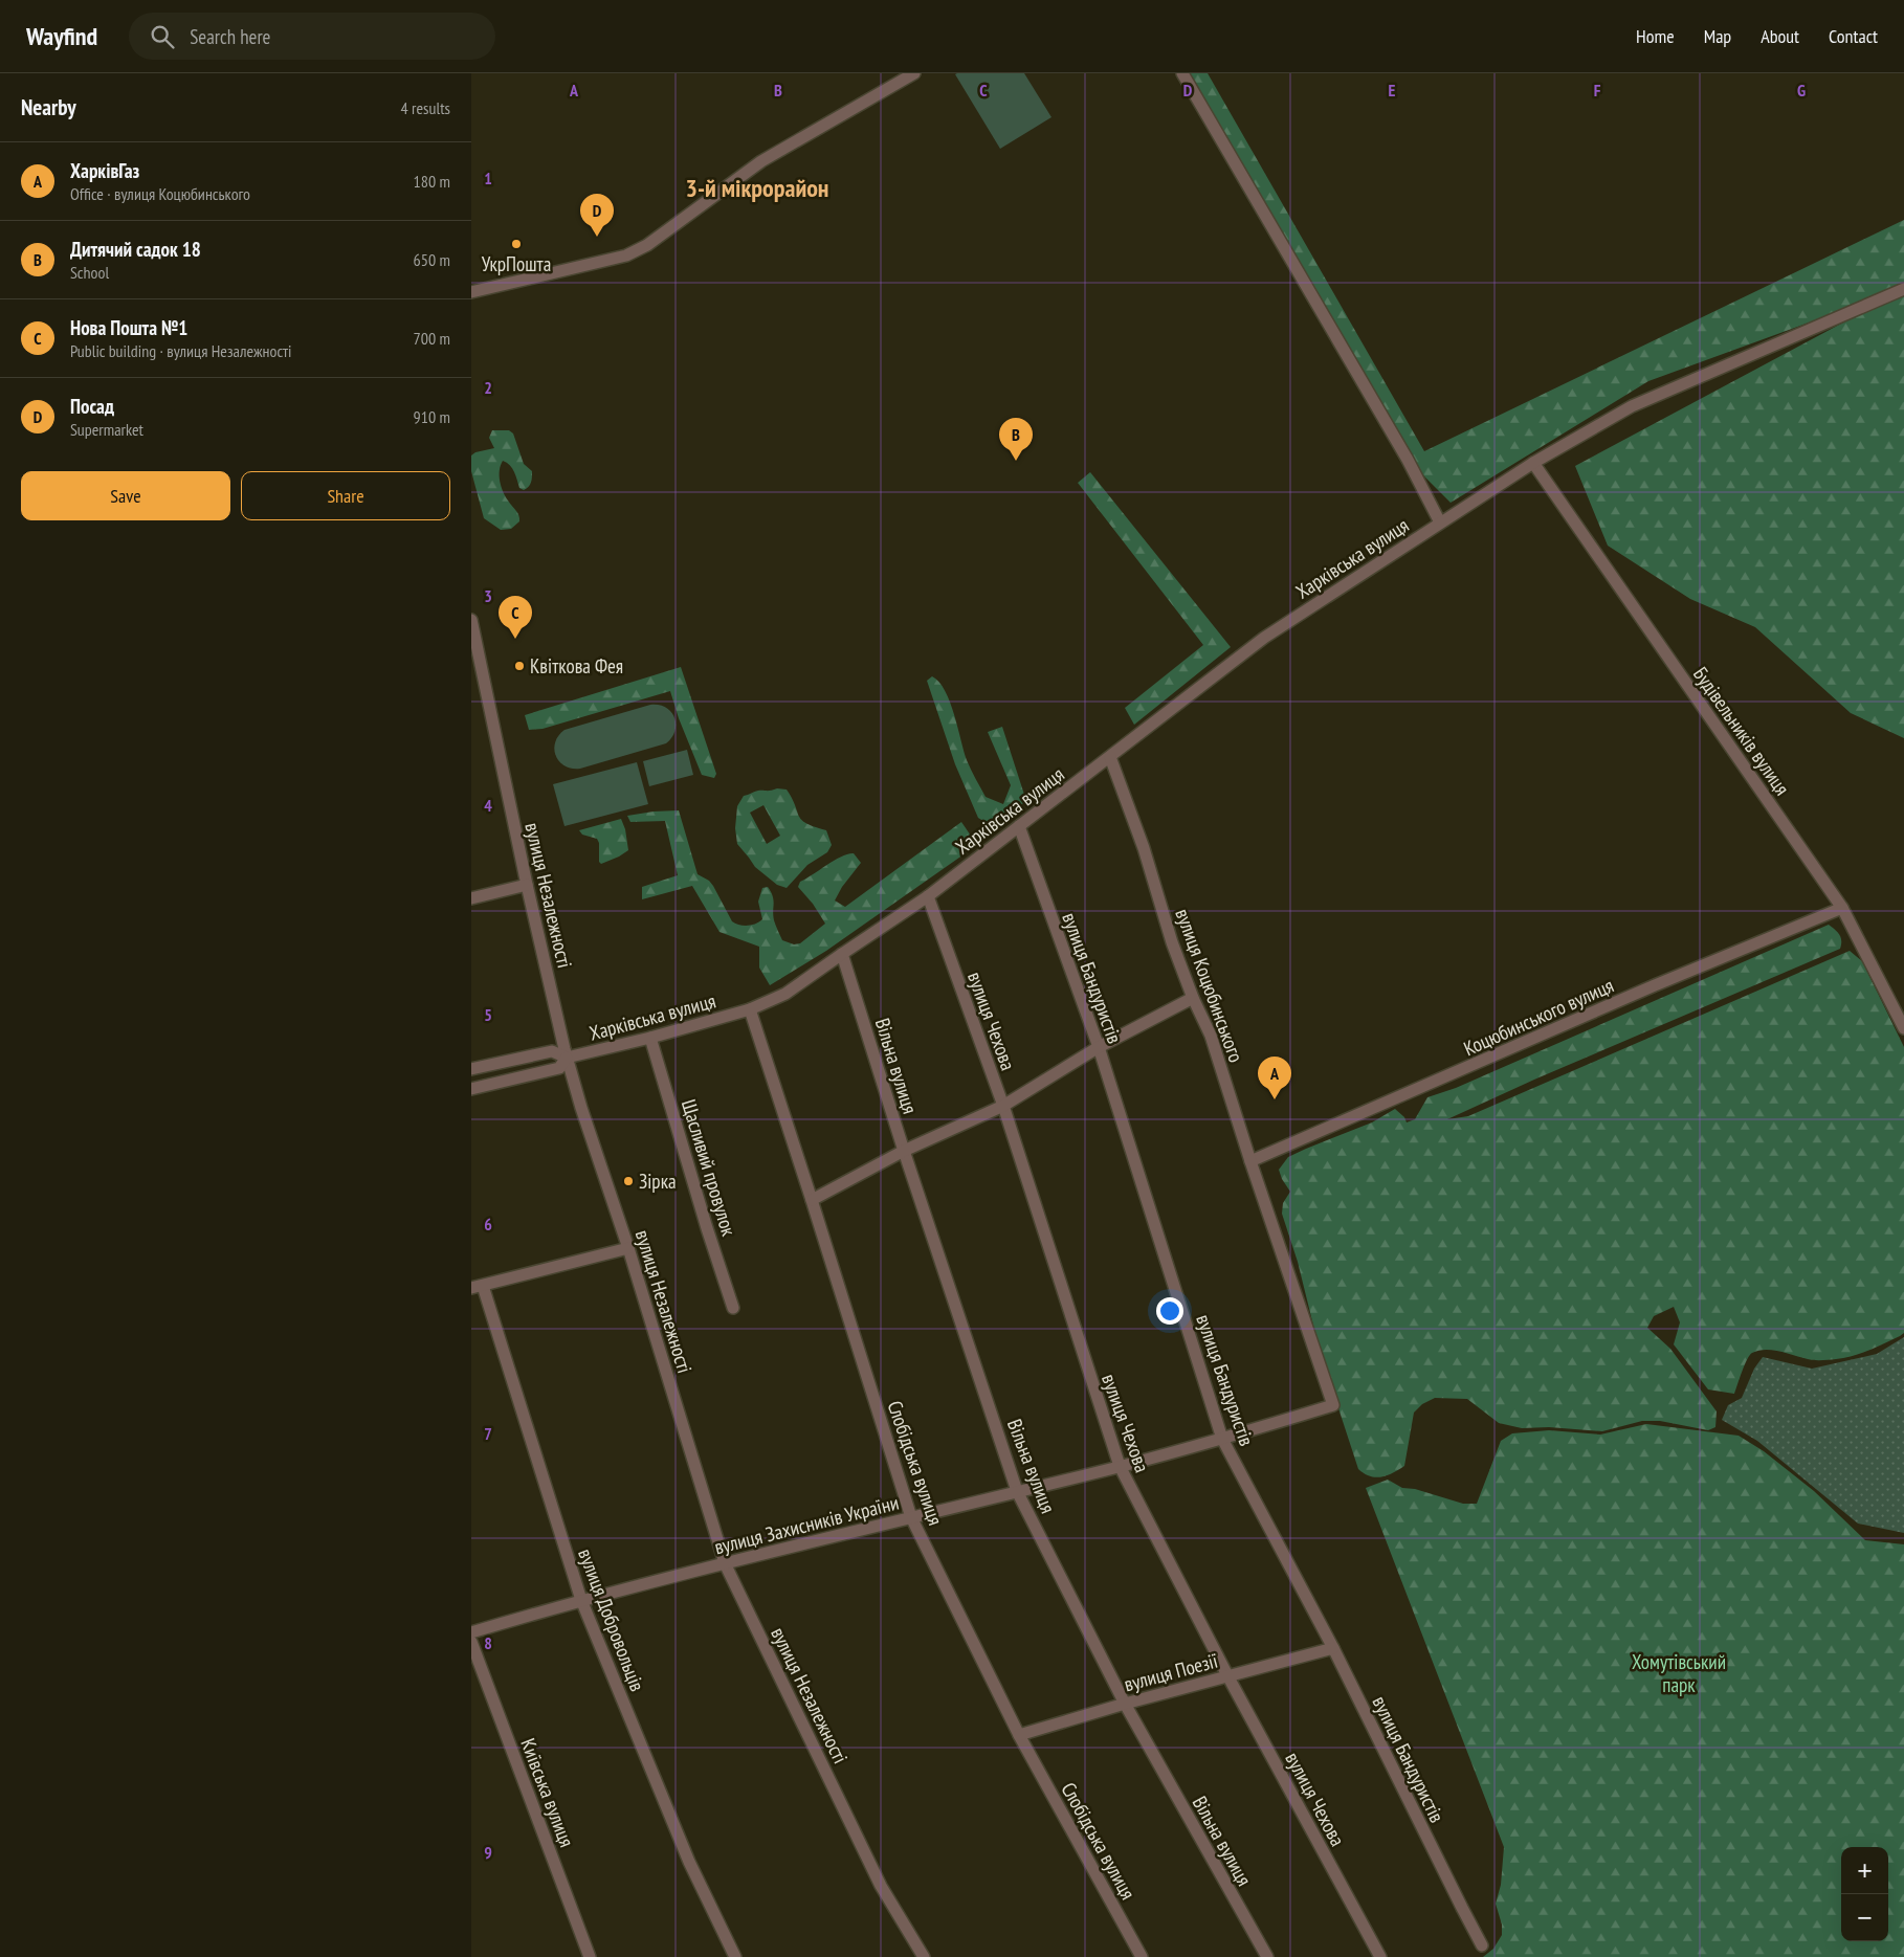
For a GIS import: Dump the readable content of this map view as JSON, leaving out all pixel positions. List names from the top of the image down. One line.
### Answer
{"streets":{"street":["Харківська вулиця","Будівельників вулиця","вулиця Незалежності","вулиця Бандуристів","вулиця Коцюбинського","Коцюбинського вулиця","вулиця Чехова","Вільна вулиця","Щасливий провулок","Слобідська вулиця","вулиця Захисників України","вулиця Добровольців","вулиця Поезії","Київська вулиця"]},"crossings":[["Харківська вулиця","Будівельників вулиця"],["Харківська вулиця","вулиця Незалежності"],["Харківська вулиця","вулиця Бандуристів"],["Харківська вулиця","вулиця Коцюбинського"],["Харківська вулиця","вулиця Чехова"],["Харківська вулиця","Вільна вулиця"],["Харківська вулиця","Щасливий провулок"],["Харківська вулиця","Слобідська вулиця"],["Будівельників вулиця","Коцюбинського вулиця"],["вулиця Незалежності","вулиця Захисників України"],["вулиця Бандуристів","вулиця Захисників України"],["вулиця Бандуристів","вулиця Поезії"],["вулиця Коцюбинського","Коцюбинського вулиця"],["вулиця Коцюбинського","вулиця Захисників України"],["вулиця Чехова","вулиця Захисників України"],["вулиця Чехова","вулиця Поезії"],["Вільна вулиця","вулиця Захисників України"],["Вільна вулиця","вулиця Поезії"],["Слобідська вулиця","вулиця Захисників України"],["Слобідська вулиця","вулиця Поезії"],["вулиця Захисників України","вулиця Добровольців"]],"districts":["3-й мікрорайон"],"parks":["Хомутівський парк"],"places":["УкрПошта","Квіткова Фея","Зірка"],"page":{"header":"Wayfind","search":"Search here","nav":["Home","Map","About","Contact"],"heading":["Nearby","4 results"],"list":[{"mark":"A","name":"ХарківГаз","note":"Office · вулиця Коцюбинського","value":"180 m"},{"mark":"B","name":"Дитячий садок 18","note":"School","value":"650 m"},{"mark":"C","name":"Нова Пошта №1","note":"Public building · вулиця Незалежності","value":"700 m"},{"mark":"D","name":"Посад","note":"Supermarket","value":"910 m"}],"pins":["D","B","C","A"],"buttons":["Save","Share"],"map_buttons":["+","−"]},"grid":{"columns":["A","B","C","D","E","F","G"],"rows":["1","2","3","4","5","6","7","8","9"]}}
